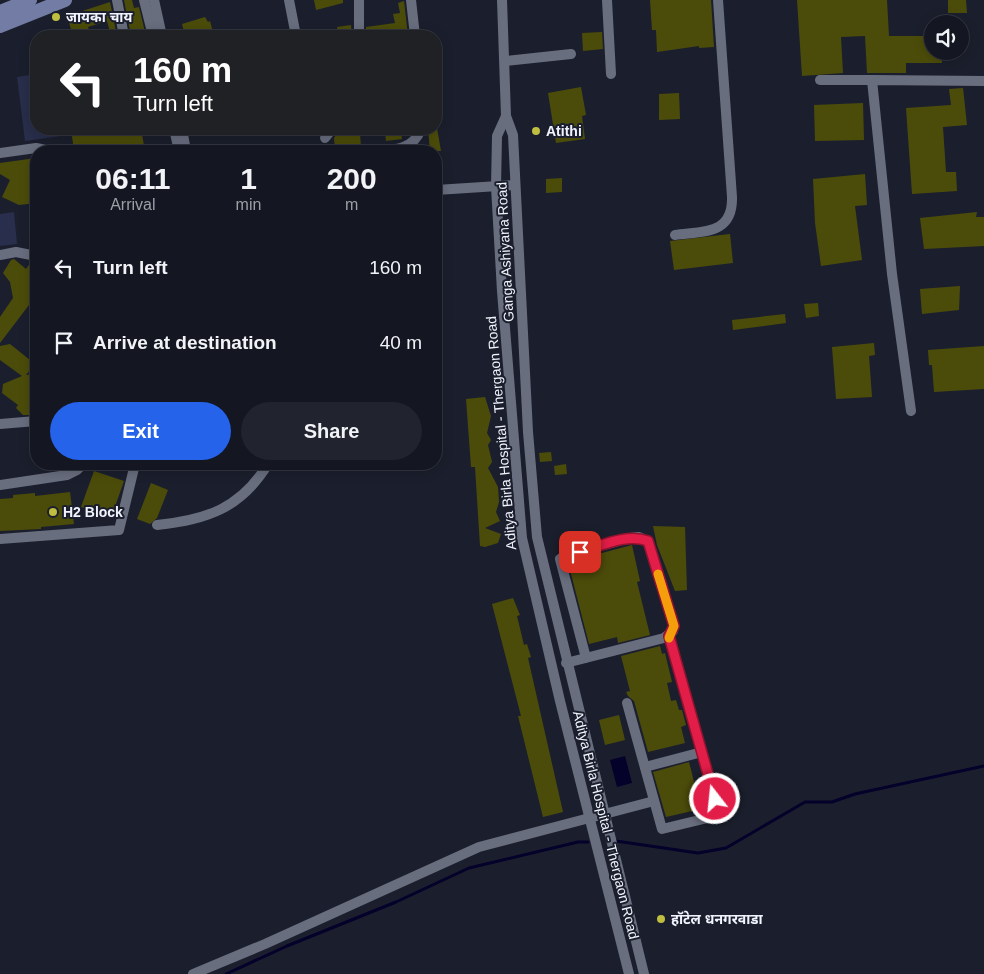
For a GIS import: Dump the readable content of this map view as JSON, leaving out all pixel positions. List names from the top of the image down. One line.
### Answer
{"streets":{"street":["Ganga Ashiyana Road","Aditya Birla Hospital - Thergaon Road"]},"crossings":[["Ganga Ashiyana Road","Aditya Birla Hospital - Thergaon Road"]],"places":["जायका चाय","Atithi","H2 Block","हॉटेल धनगरवाडा"],"page":{"turn":["160 m","Turn left"],"eta":["06:11","Arrival","1","min","200","m"],"list":[{"name":"Turn left","value":"160 m"},{"name":"Arrive at destination","value":"40 m"}],"buttons":["Exit","Share"]}}
